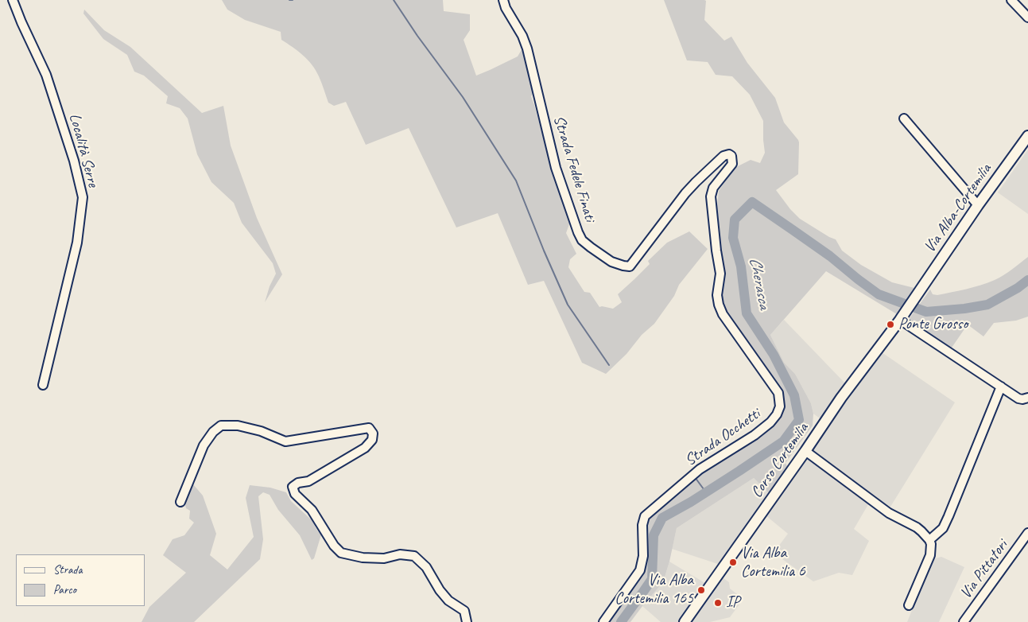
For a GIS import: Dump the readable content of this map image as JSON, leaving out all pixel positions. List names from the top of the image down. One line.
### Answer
{"streets":{"main road":["Via Alba-Cortemilia","Corso Cortemilia"],"street":["Località Serre","Strada Fedele Finati","Strada Occhetti","Via Pittatori"]},"crossings":[["Strada Fedele Finati","Strada Occhetti"],["Via Alba-Cortemilia","Corso Cortemilia"]],"water":["Cherasca"],"places":["Ponte Grosso","Via Alba Cortemilia 6","Via Alba Cortemilia 165","IP"],"legend":["Strada","Parco"]}
